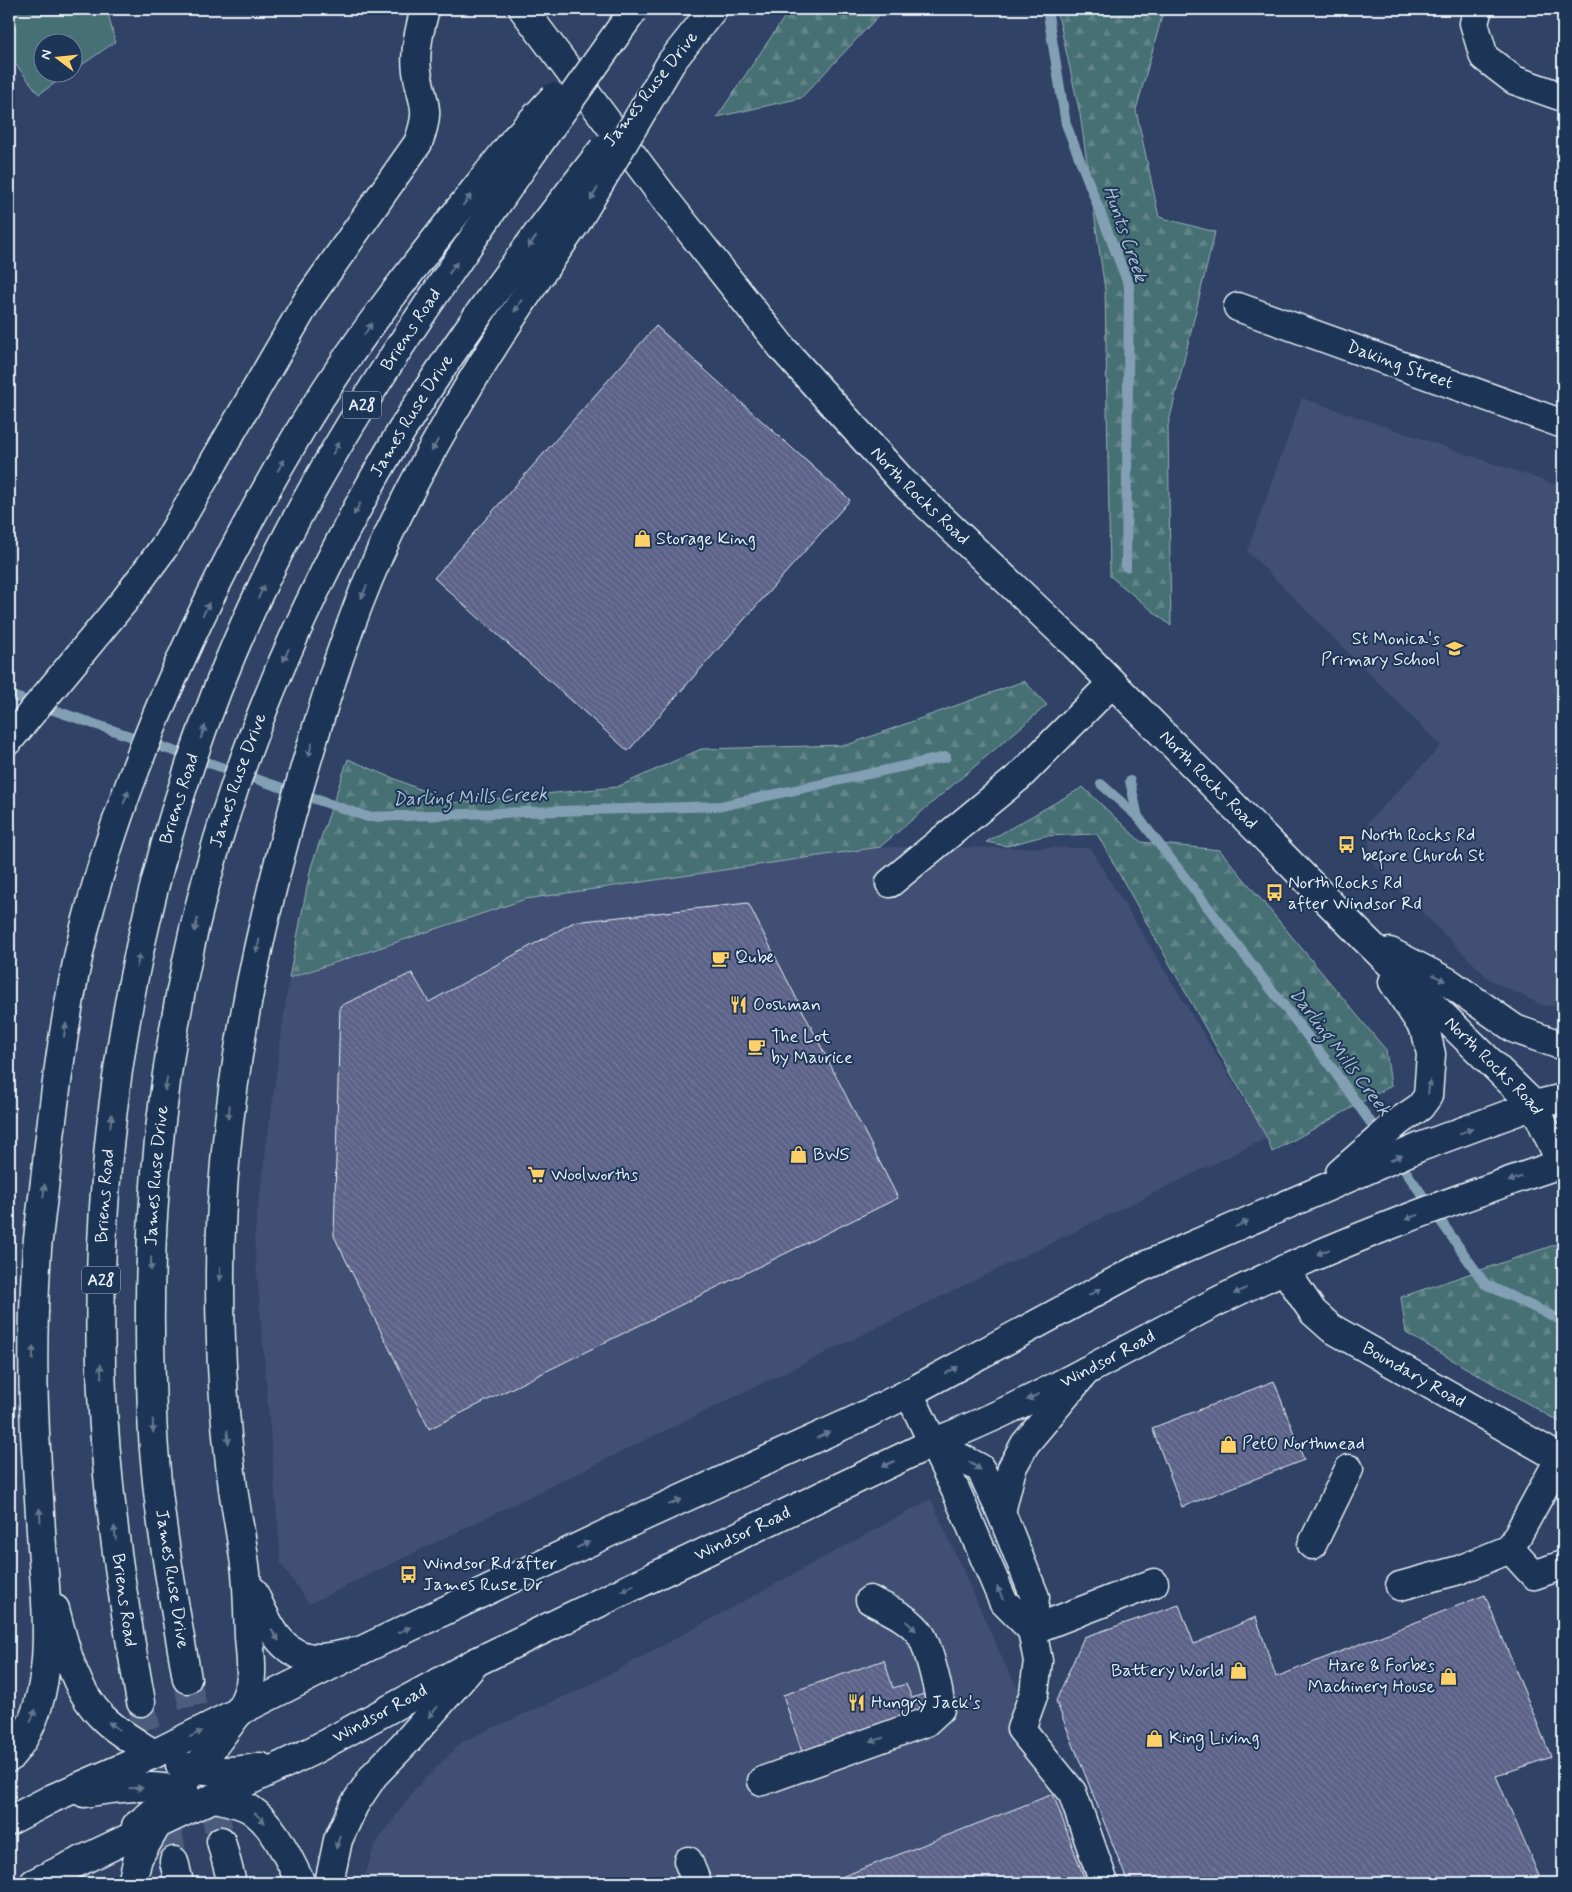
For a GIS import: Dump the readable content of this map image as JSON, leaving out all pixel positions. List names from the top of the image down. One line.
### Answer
{"streets":{"main road":["James Ruse Drive","Briens Road","Daking Street","A28","North Rocks Road","Windsor Road","Boundary Road"]},"crossings":[["North Rocks Road","Windsor Road"],["Windsor Road","Boundary Road"]],"water":["Hunts Creek","Darling Mills Creek"],"places":{"shop":["Storage King","BWS","PetO Northmead","Battery World","Hare & Forbes Machinery House","King Living"],"school or university":["St Monica's Primary School"],"bus stop":["North Rocks Rd before Church St","North Rocks Rd after Windsor Rd","Windsor Rd after James Ruse Dr"],"cafe":["Qube","The Lot by Maurice"],"restaurant":["Ooshman","Hungry Jack's"],"supermarket":["Woolworths"]},"north":"left"}
